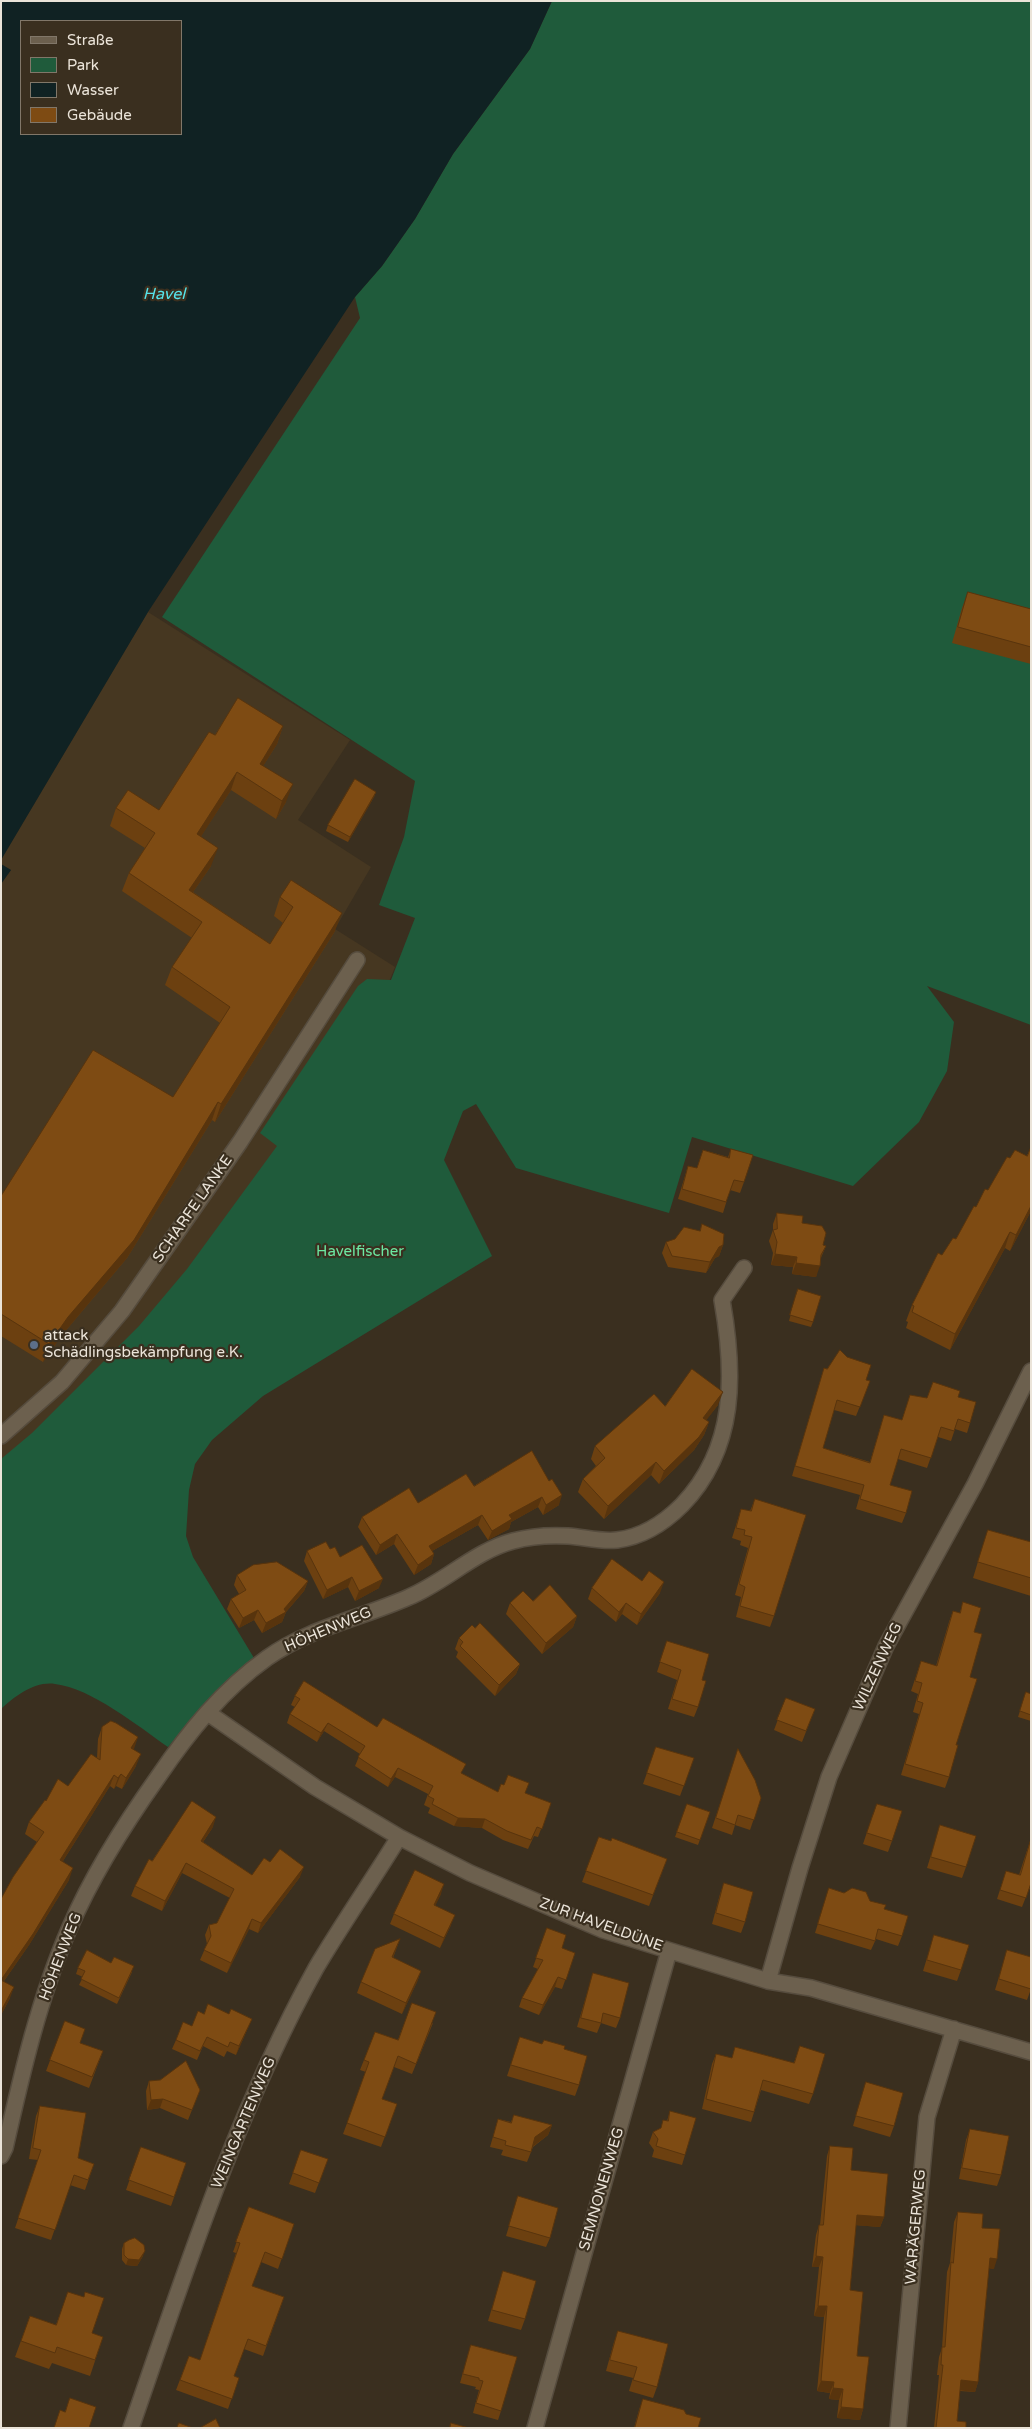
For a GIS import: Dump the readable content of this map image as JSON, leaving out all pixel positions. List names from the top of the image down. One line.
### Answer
{"streets":{"street":["SCHARFE LANKE","HÖHENWEG","WILZENWEG","ZUR HAVELDÜNE","WEINGARTENWEG","SEMNONENWEG","WARÄGERWEG"]},"crossings":[["HÖHENWEG","ZUR HAVELDÜNE"],["WILZENWEG","ZUR HAVELDÜNE"],["ZUR HAVELDÜNE","WEINGARTENWEG"],["ZUR HAVELDÜNE","SEMNONENWEG"],["ZUR HAVELDÜNE","WARÄGERWEG"]],"water":["Havel"],"parks":["Havelfischer"],"places":["attack Schädlingsbekämpfung e.K."],"legend":["Straße","Park","Wasser","Gebäude"]}
